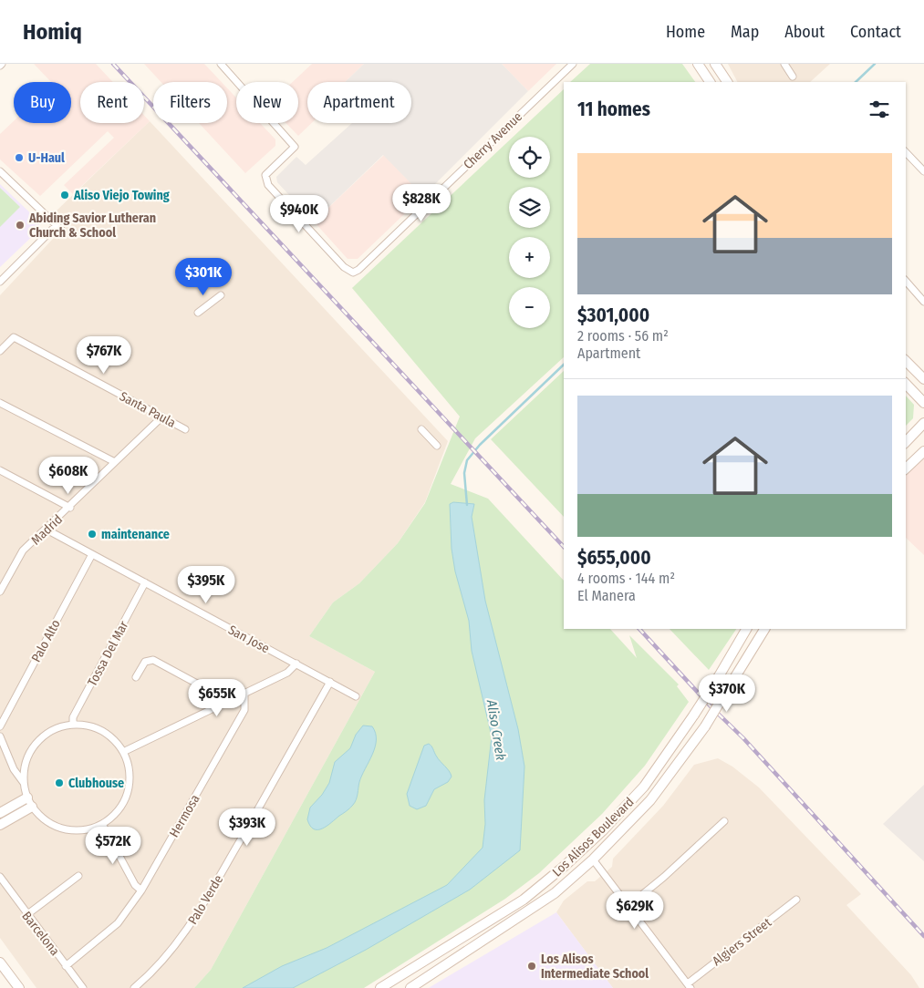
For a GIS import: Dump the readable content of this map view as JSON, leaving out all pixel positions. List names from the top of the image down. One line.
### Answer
{"streets":{"main road":["Los Alisos Boulevard"],"street":["Cherry Avenue","Santa Paula","Madrid","San Jose","Palo Alto","Tossa Del Mar","Hermosa","Palo Verde","Barcelona","Algiers Street"]},"crossings":[["Santa Paula","Madrid"],["Madrid","San Jose"],["San Jose","Palo Alto"],["San Jose","Tossa Del Mar"],["San Jose","Palo Verde"],["Hermosa","Barcelona"]],"water":["Aliso Creek"],"places":["U-Haul","Aliso Viejo Towing","Abiding Savior Lutheran Church & School","maintenance","Clubhouse","Los Alisos Intermediate School"],"page":{"header":"Homiq","nav":["Home","Map","About","Contact"],"chip":["Buy","Rent","Filters","New","Apartment"],"heading":"11 homes","map_buttons":["+","−"],"list":[{"name":"$301,000","note":"2 rooms · 56 m² · Apartment"},{"name":"$655,000","note":"4 rooms · 144 m² · El Manera"}],"price":["$828K","$940K","$301K","$767K","$608K","$395K","$370K","$655K","$393K","$572K","$629K"]}}
